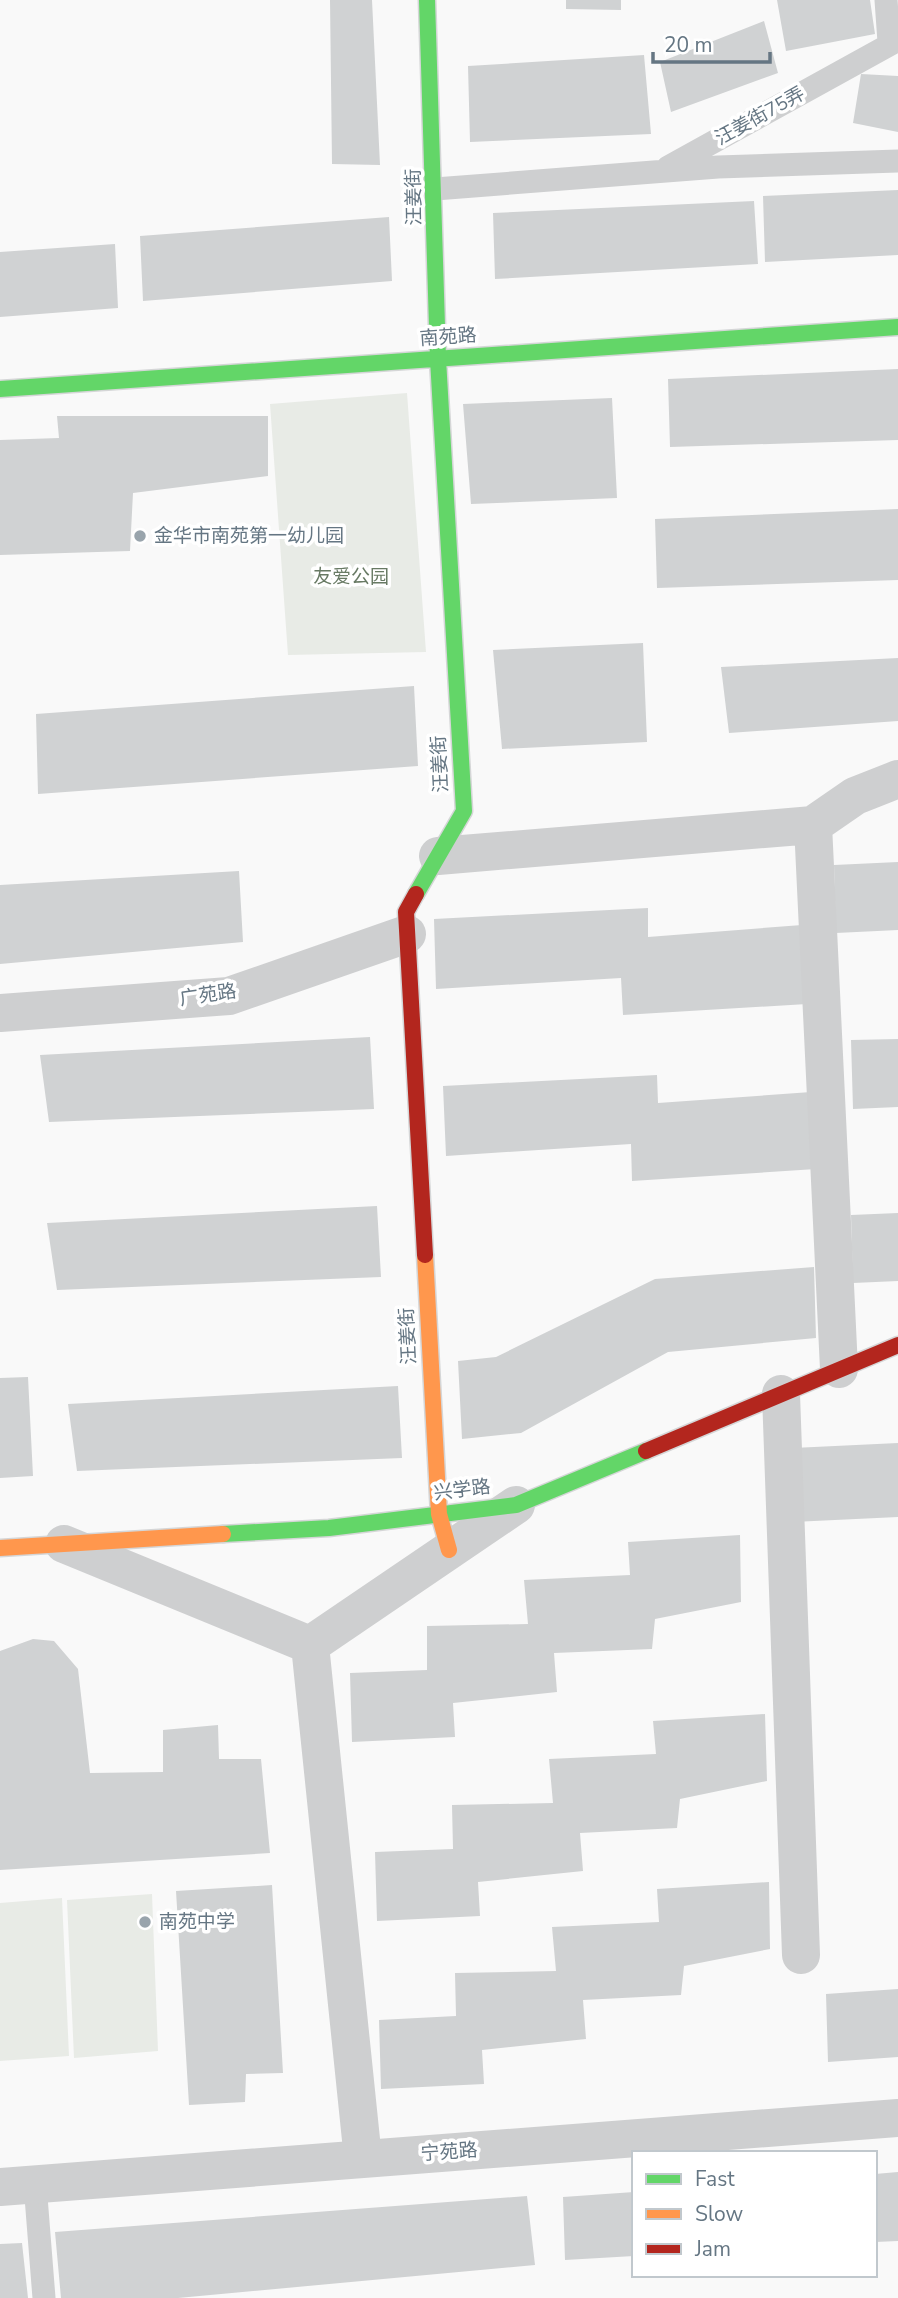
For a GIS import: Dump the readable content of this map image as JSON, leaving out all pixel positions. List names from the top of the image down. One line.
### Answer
{"streets":{"street":["汪姜街","南苑路","广苑路","兴学路","宁苑路"],"lane":["汪姜街75弄"]},"crossings":[["汪姜街","南苑路"],["汪姜街","广苑路"],["汪姜街","兴学路"]],"parks":["友爱公园"],"places":["金华市南苑第一幼儿园","南苑中学"],"legend":["Fast","Slow","Jam"],"scale_bar":"20 m"}
